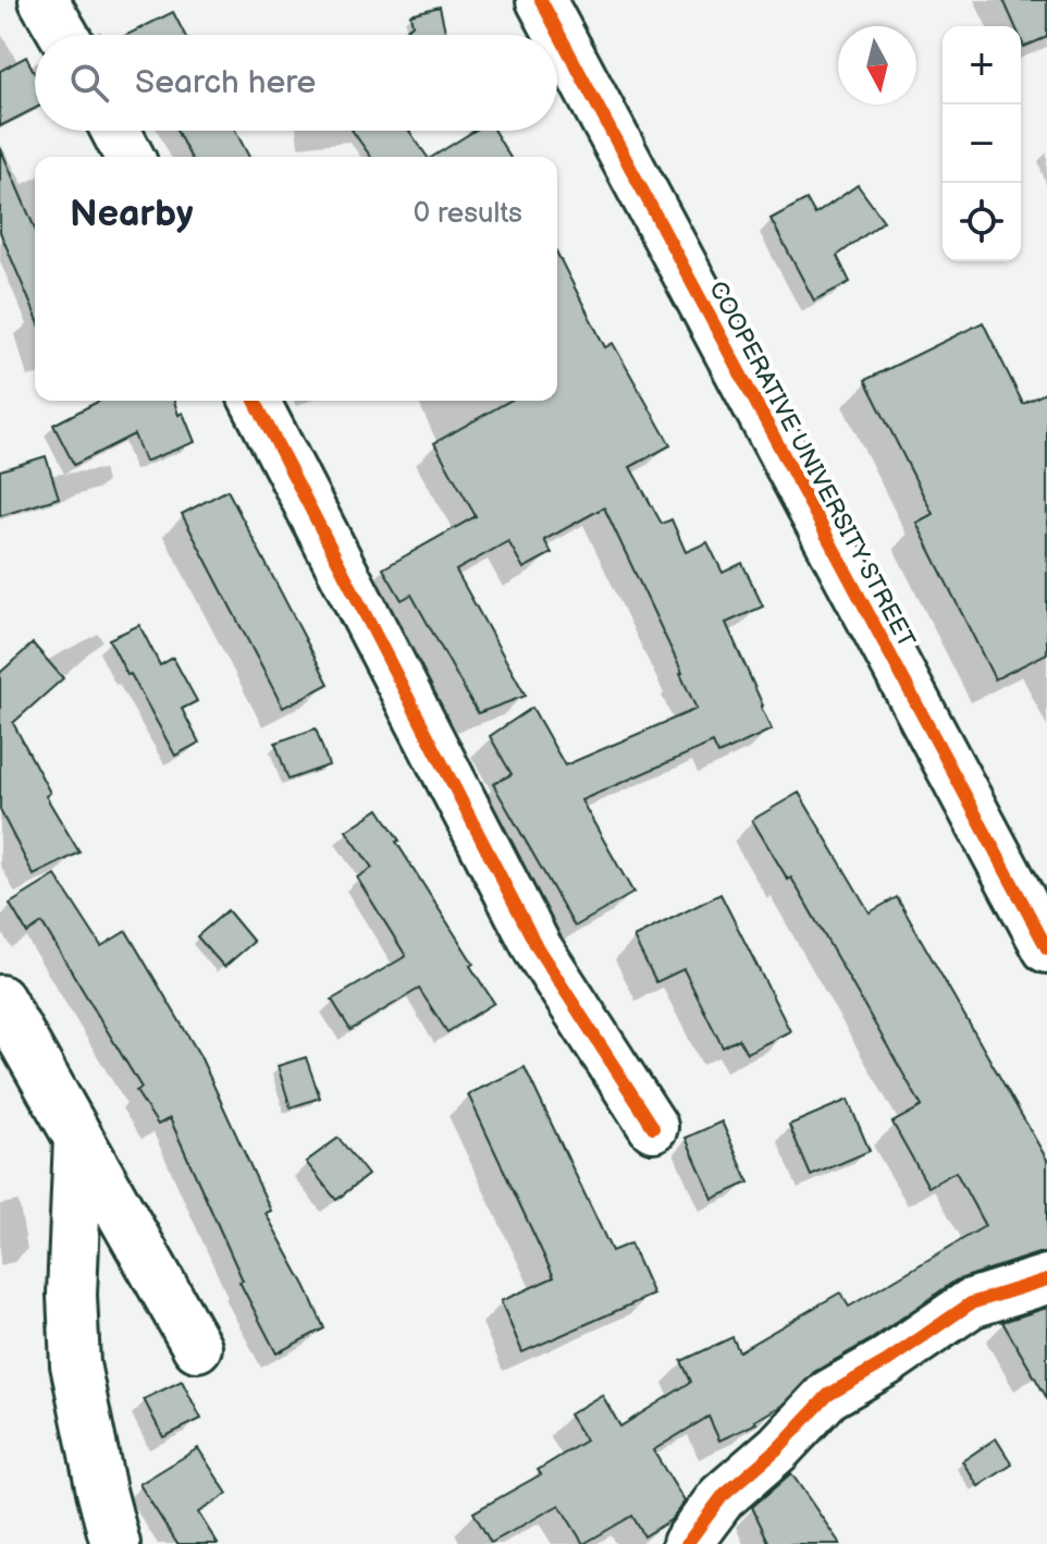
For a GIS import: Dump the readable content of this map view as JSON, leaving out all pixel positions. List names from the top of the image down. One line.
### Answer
{"streets":{"street":["COOPERATIVE UNIVERSITY STREET"]},"north":"bottom","page":{"map_buttons":["+","−"],"search":"Search here","heading":["Nearby","0 results"]}}
